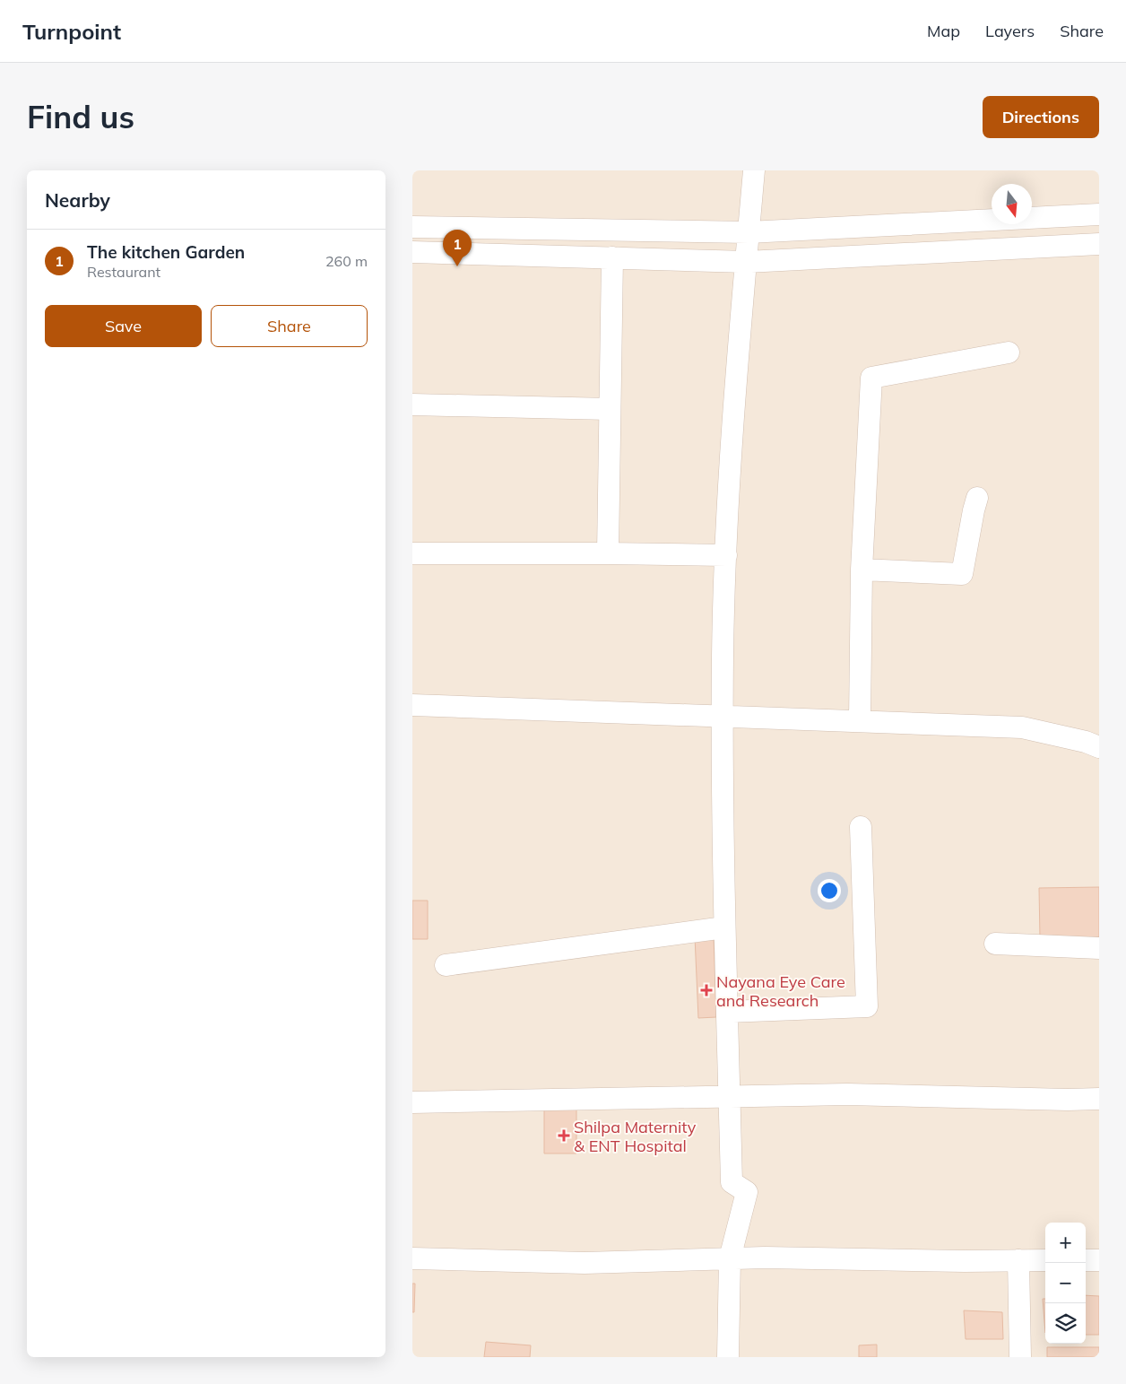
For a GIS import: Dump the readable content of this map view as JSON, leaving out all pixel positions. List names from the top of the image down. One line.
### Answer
{"places":{"health":["Nayana Eye Care and Research","Shilpa Maternity & ENT Hospital"]},"north":"bottom","page":{"header":"Turnpoint","nav":["Map","Layers","Share"],"buttons":["Directions",["Save","Share"]],"title":"Find us","heading":"Nearby","list":[{"mark":"1","name":"The kitchen Garden","note":"Restaurant","value":"260 m"}],"pins":"1","map_buttons":["+","−"]}}
